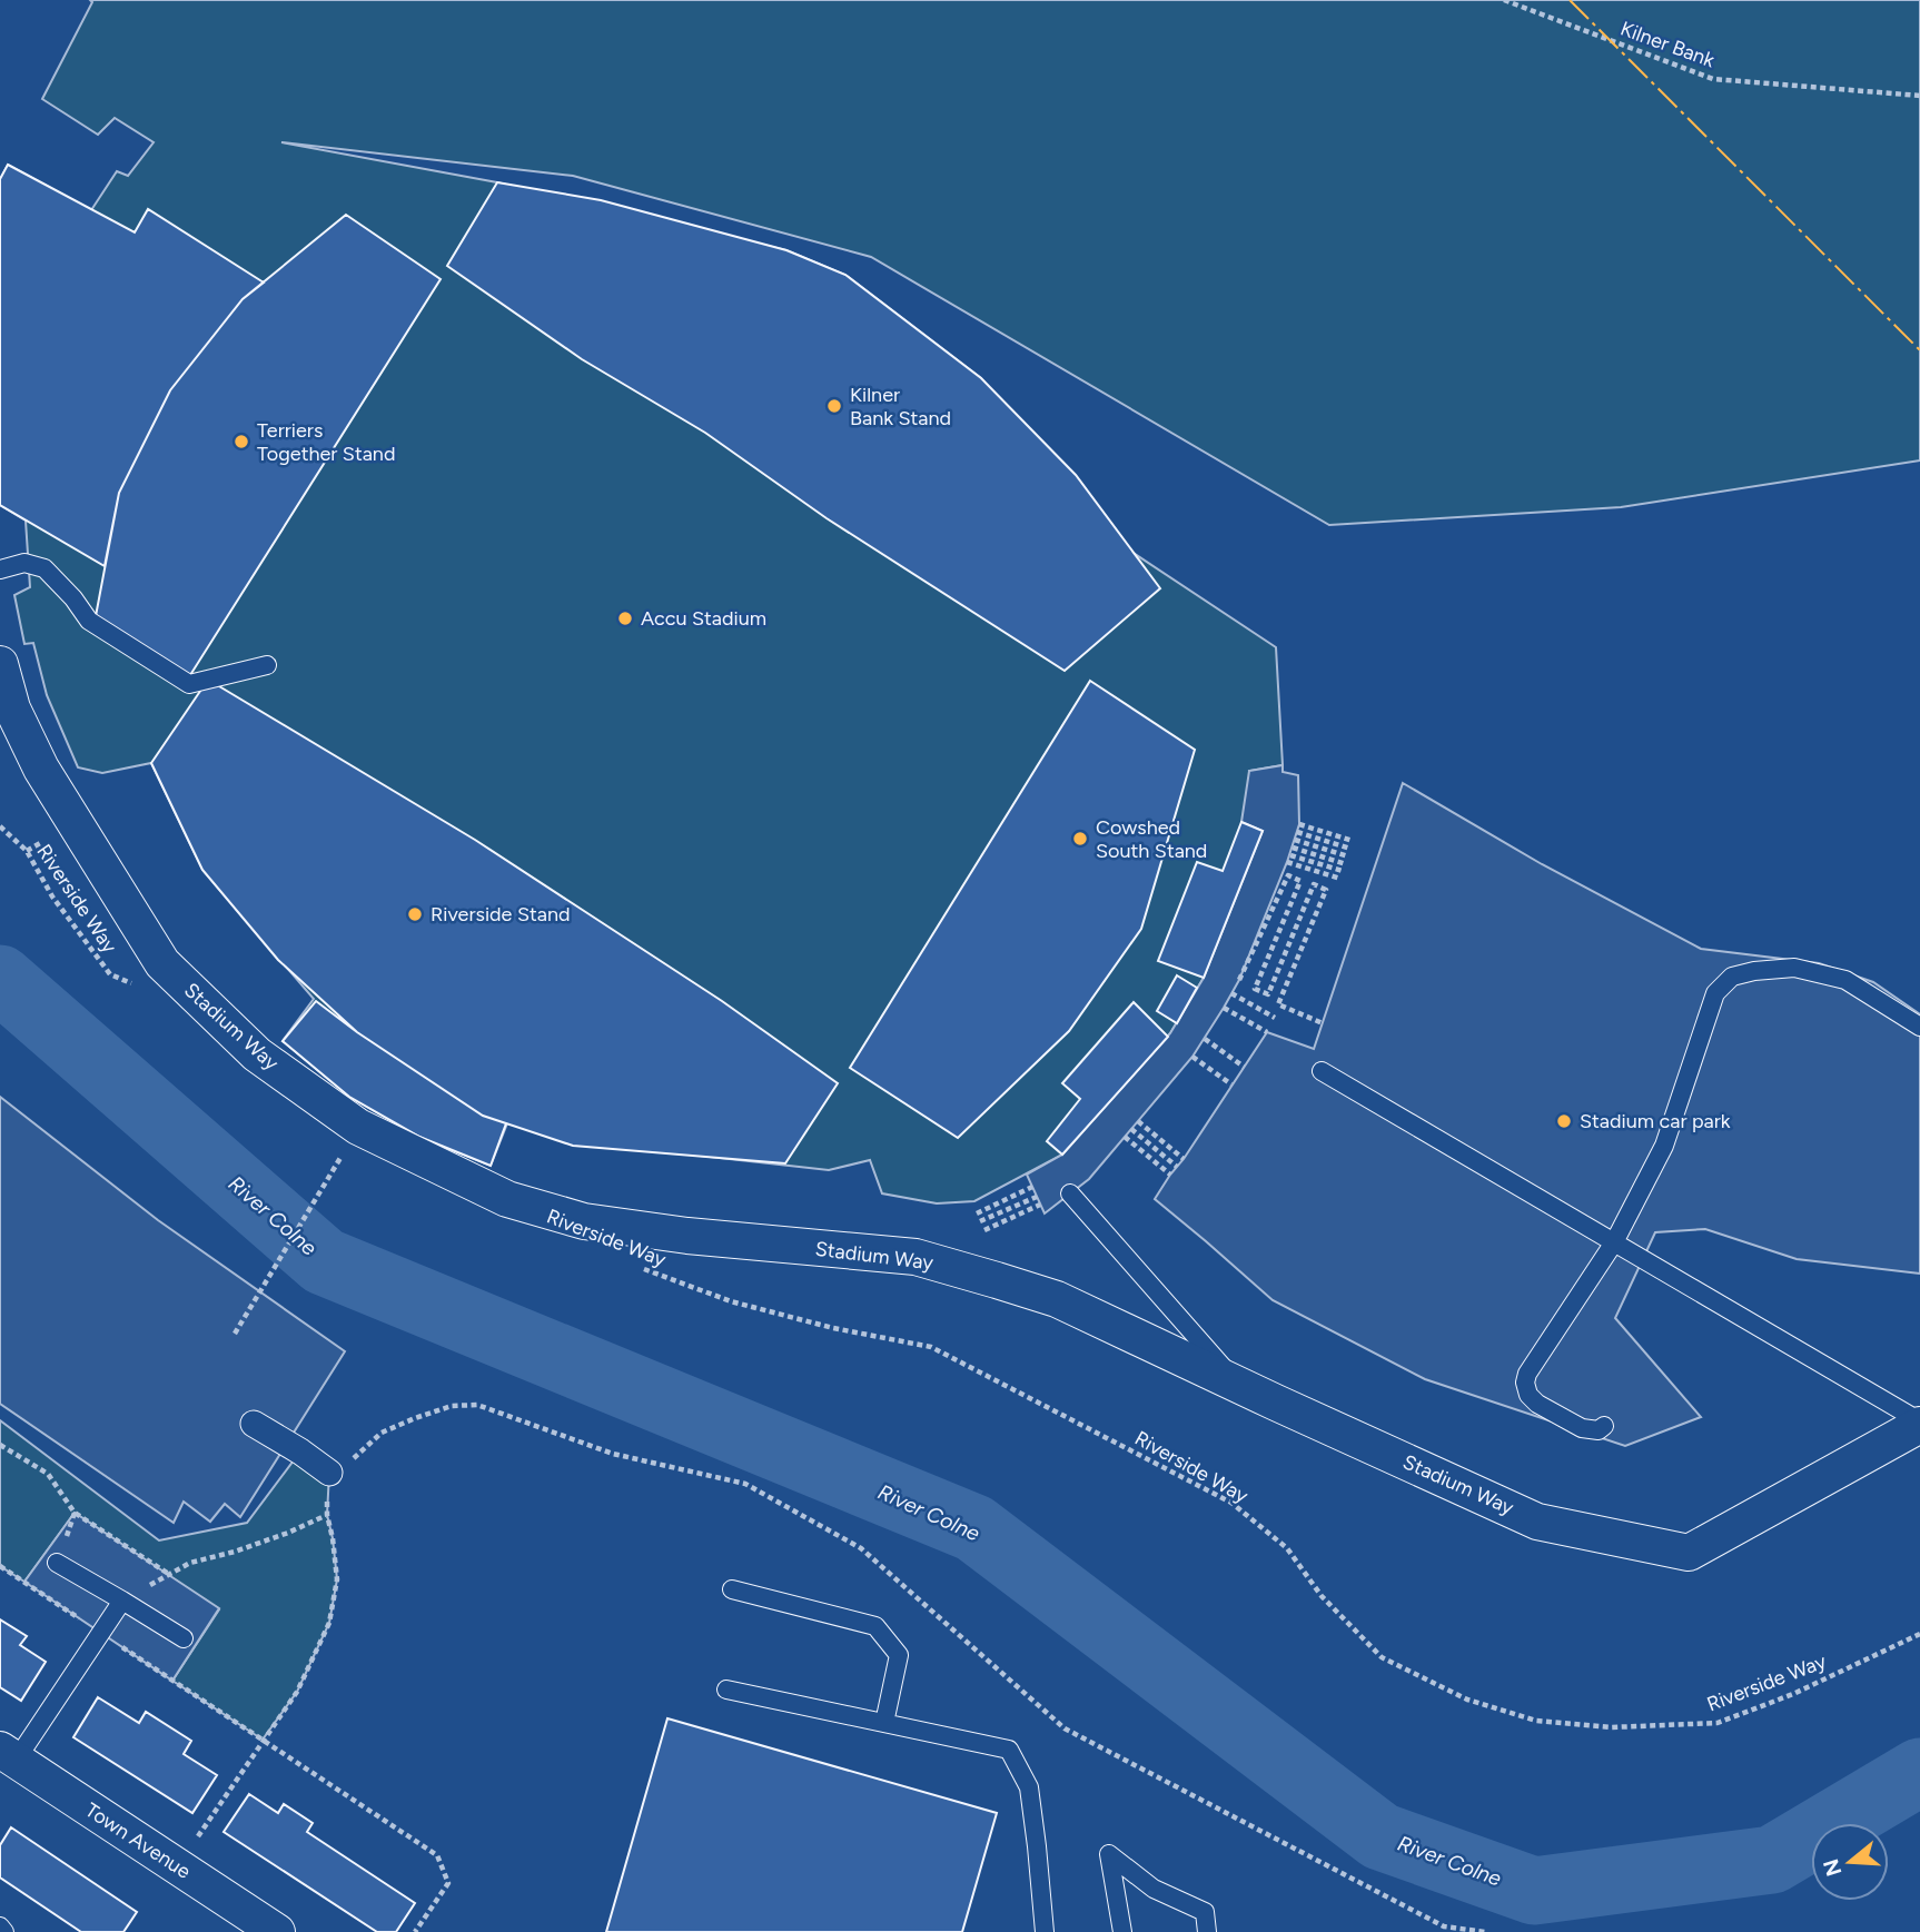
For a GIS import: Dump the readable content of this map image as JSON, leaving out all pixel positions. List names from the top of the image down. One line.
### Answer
{"streets":{"street":["Stadium Way","Town Avenue"],"path":["Kilner Bank","Riverside Way"]},"water":["River Colne"],"places":["Kilner Bank Stand","Terriers Together Stand","Accu Stadium","Cowshed South Stand","Riverside Stand","Stadium car park"],"north":"left"}
